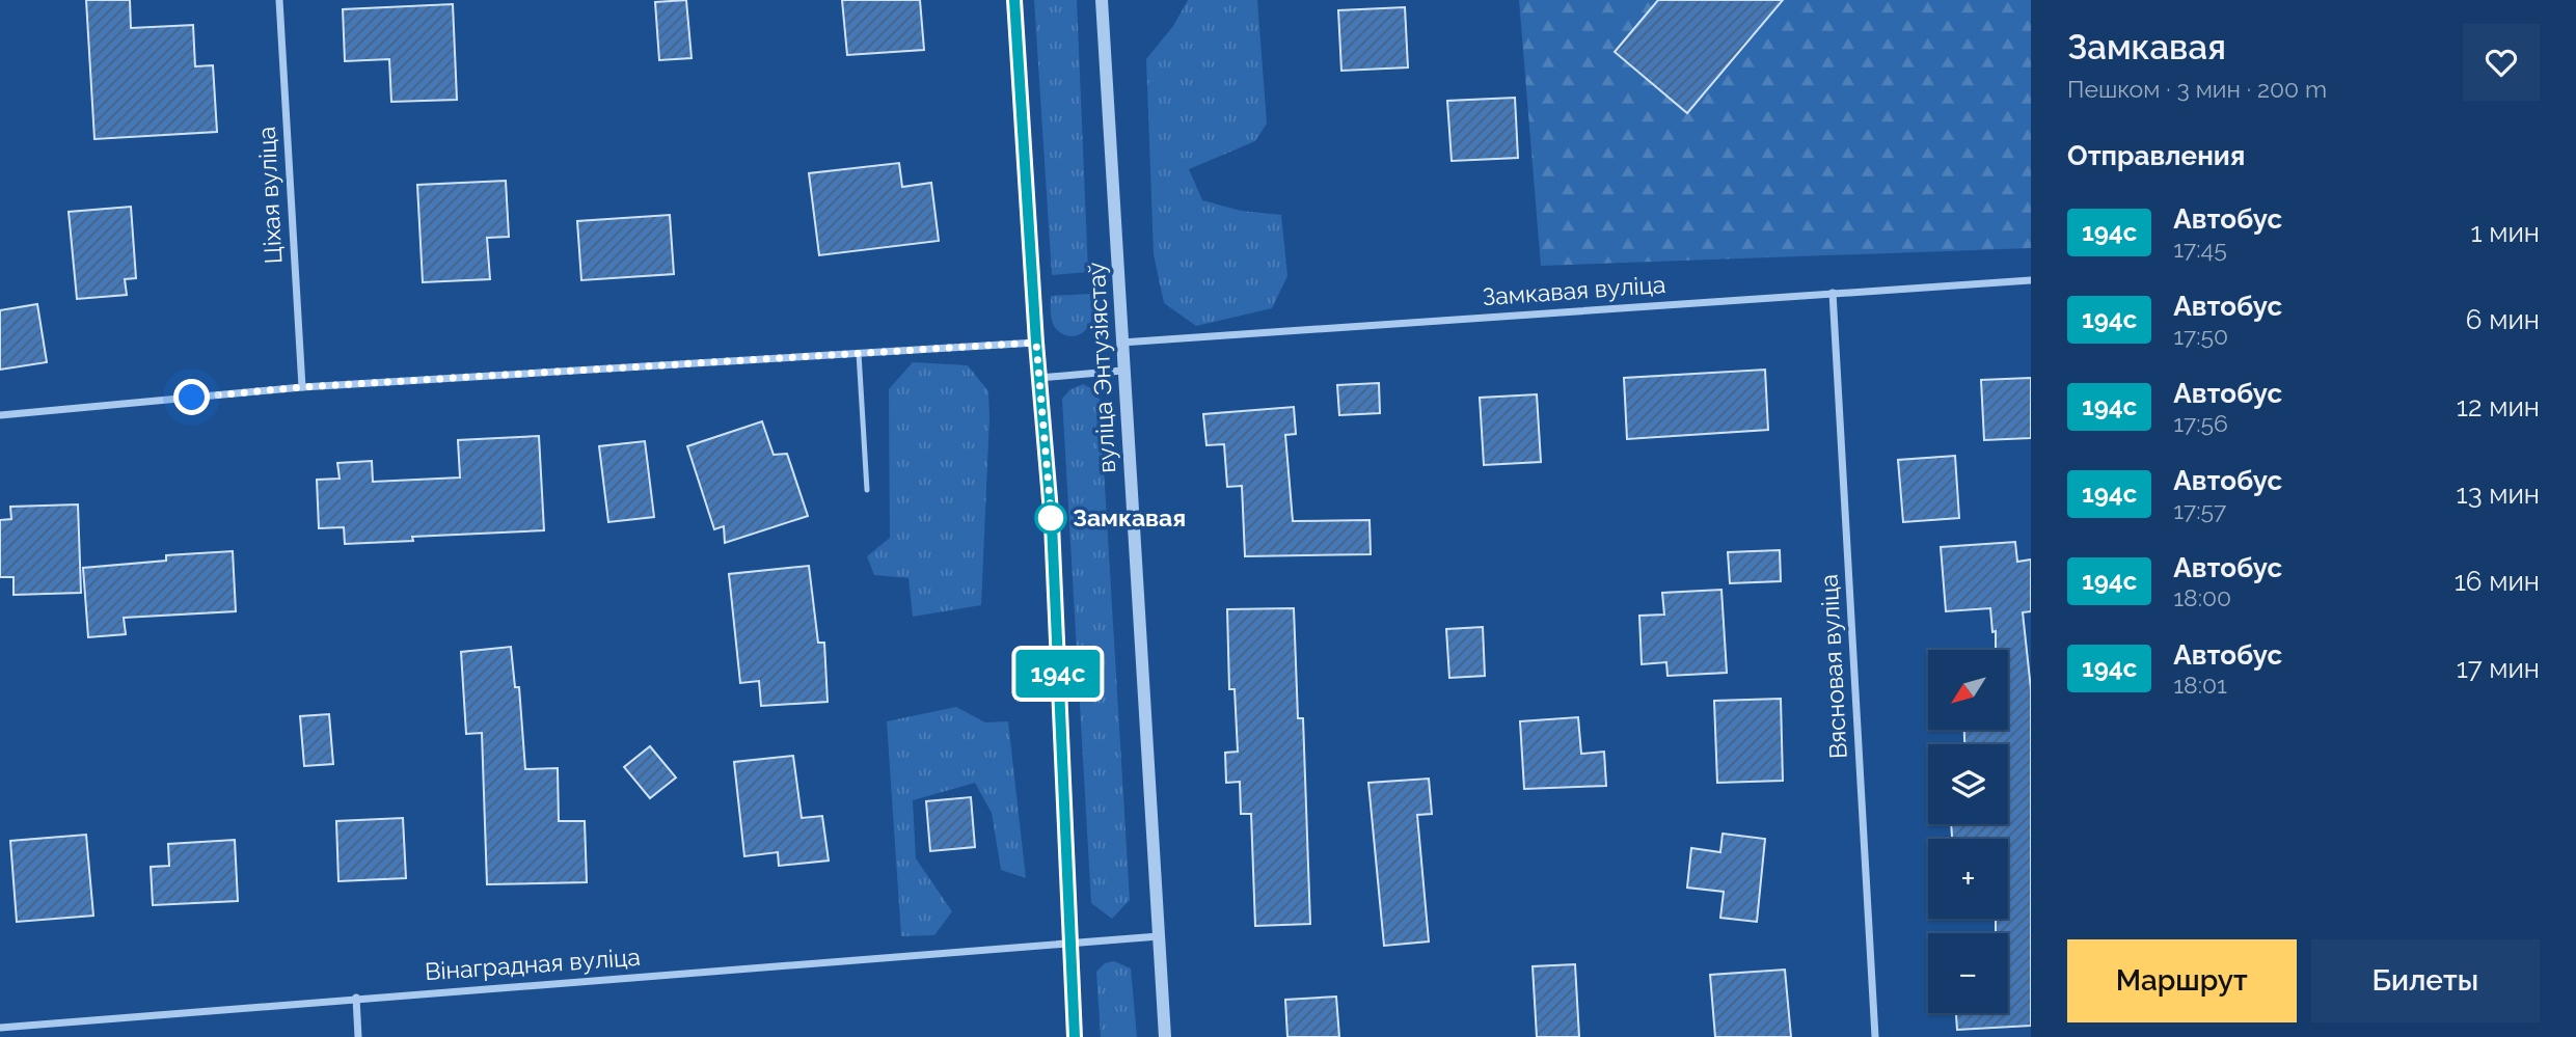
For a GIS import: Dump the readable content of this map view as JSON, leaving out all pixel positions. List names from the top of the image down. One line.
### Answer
{"streets":{"street":["Ціхая вуліца","Замкавая вуліца","вуліца Энтузіястаў","Вясновая вуліца","Вінаградная вуліца"]},"crossings":[["Замкавая вуліца","вуліца Энтузіястаў"],["Замкавая вуліца","Вясновая вуліца"],["вуліца Энтузіястаў","Вінаградная вуліца"]],"places":["Замкавая"],"lines":["bus line 194с"],"north":"bottom left","page":{"on_map":"194с","heading":[["Замкавая","Пешком · 3 мин · 200 m"],"Отправления"],"list":[{"mark":"194с","name":"Автобус","note":"17:45","value":"1 мин"},{"mark":"194с","name":"Автобус","note":"17:50","value":"6 мин"},{"mark":"194с","name":"Автобус","note":"17:56","value":"12 мин"},{"mark":"194с","name":"Автобус","note":"17:57","value":"13 мин"},{"mark":"194с","name":"Автобус","note":"18:00","value":"16 мин"},{"mark":"194с","name":"Автобус","note":"18:01","value":"17 мин"}],"map_buttons":["+","−"],"buttons":["Маршрут","Билеты"]}}
